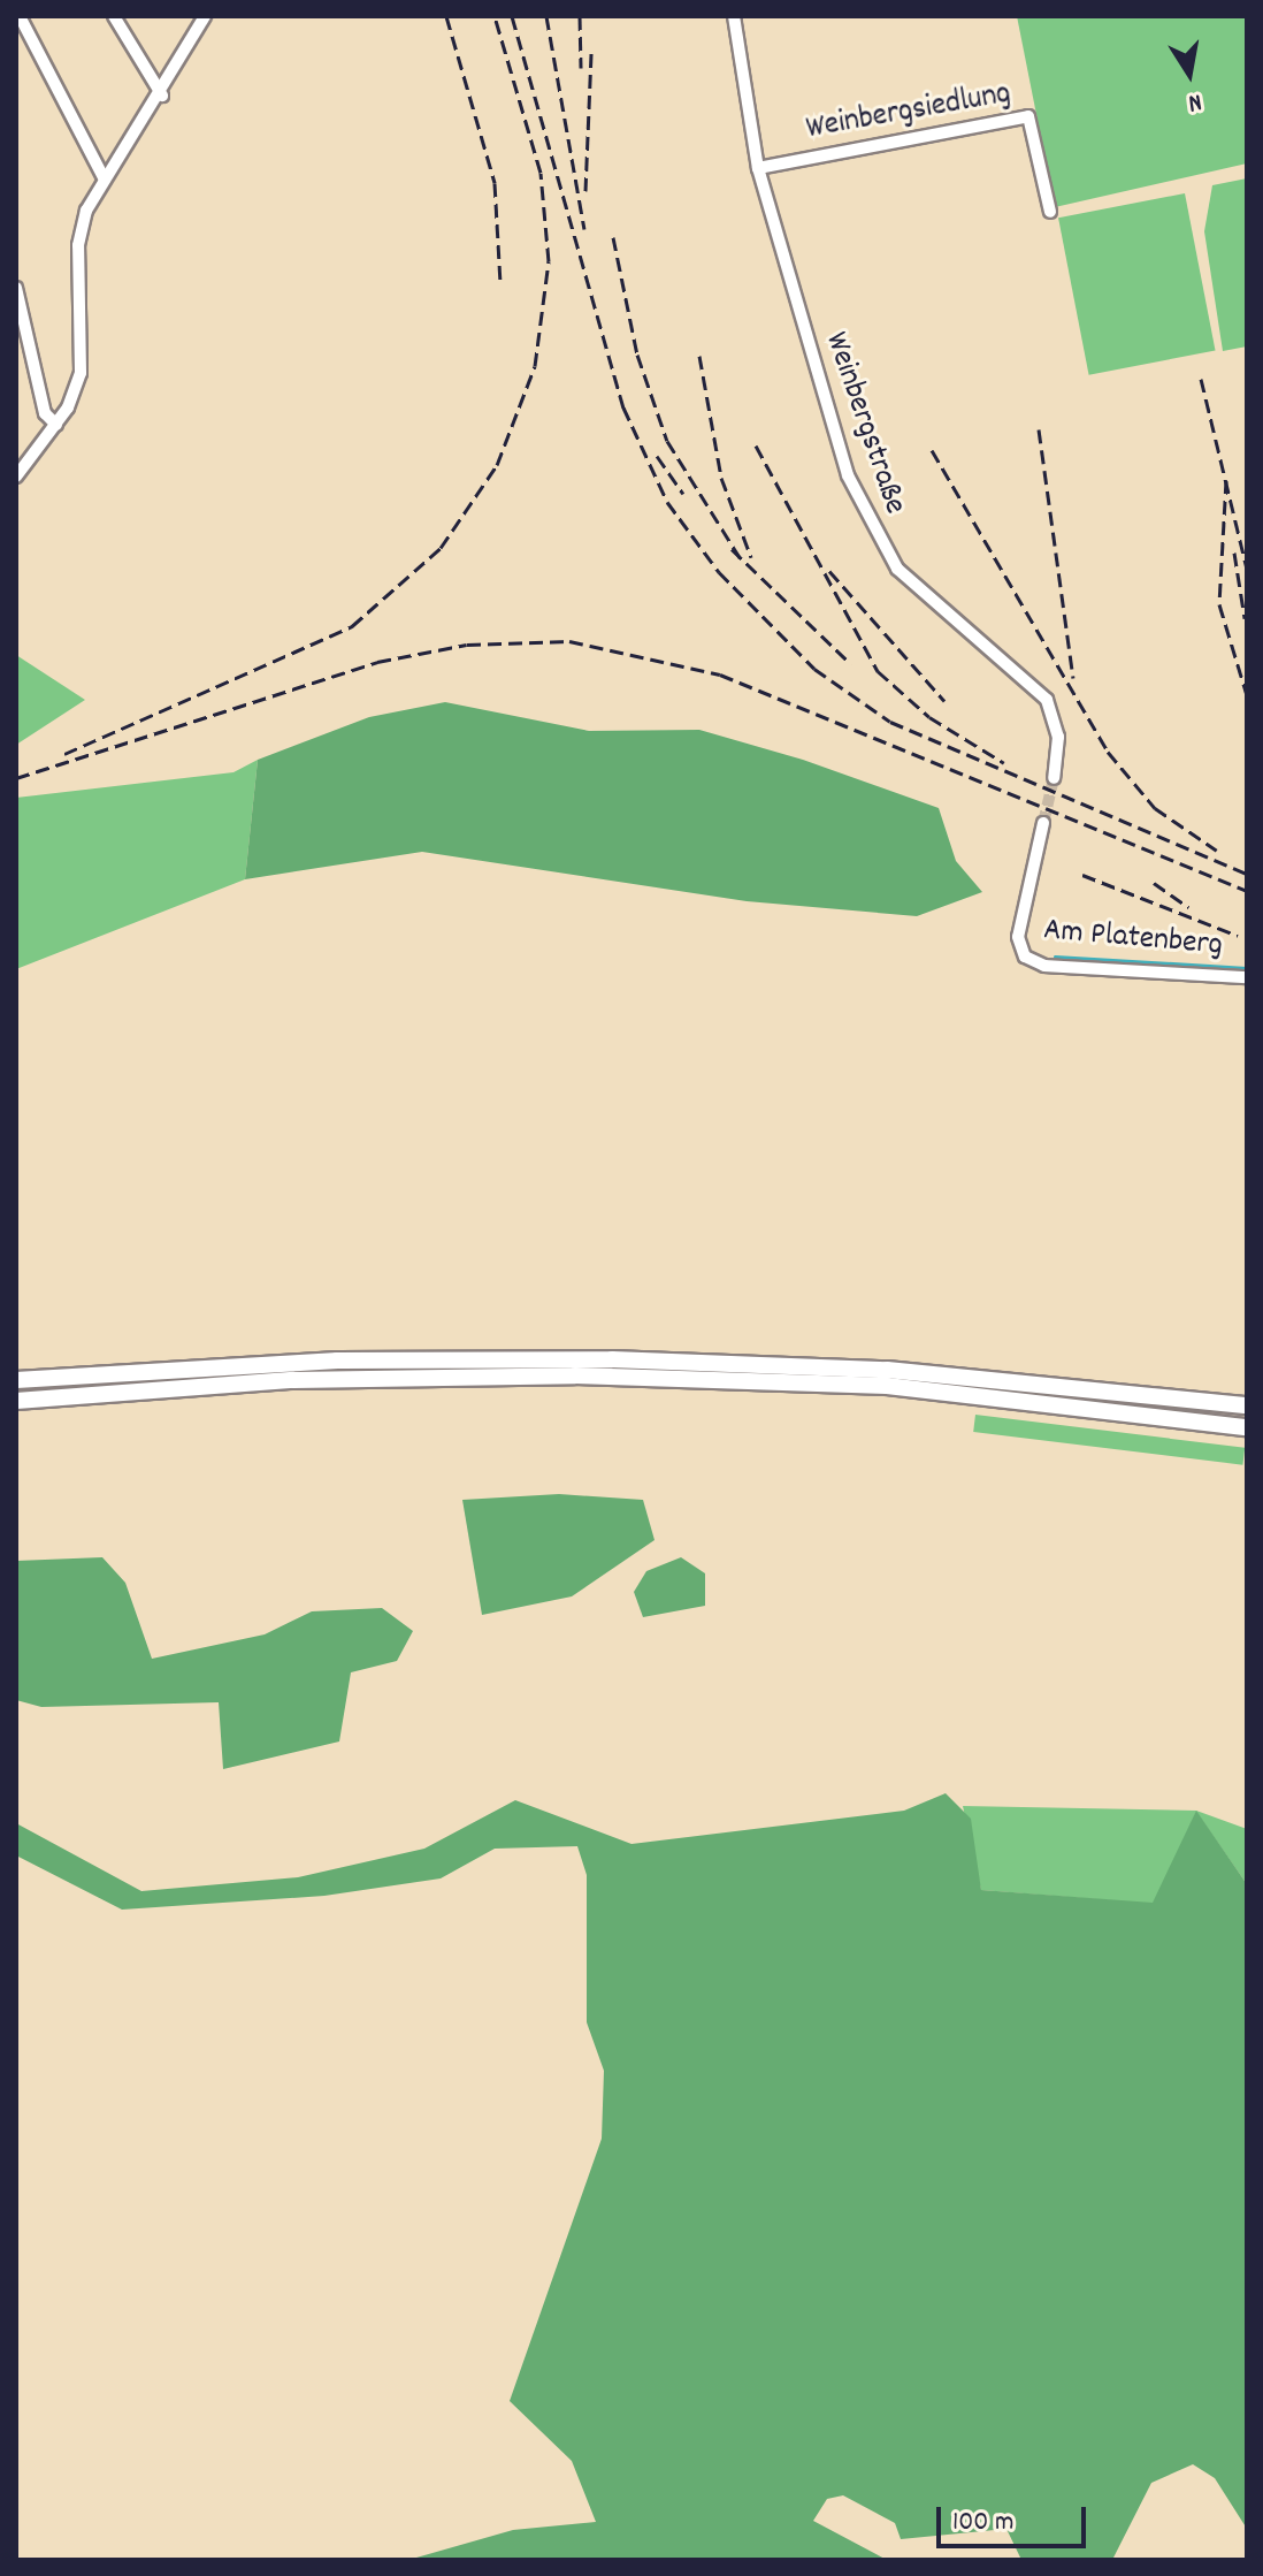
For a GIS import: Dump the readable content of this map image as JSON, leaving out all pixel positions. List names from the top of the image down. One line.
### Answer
{"streets":{"street":["Weinbergsiedlung","Weinbergstraße","Am Platenberg"]},"crossings":[["Weinbergsiedlung","Weinbergstraße"]],"scale_bar":"100 m","north":"bottom"}
